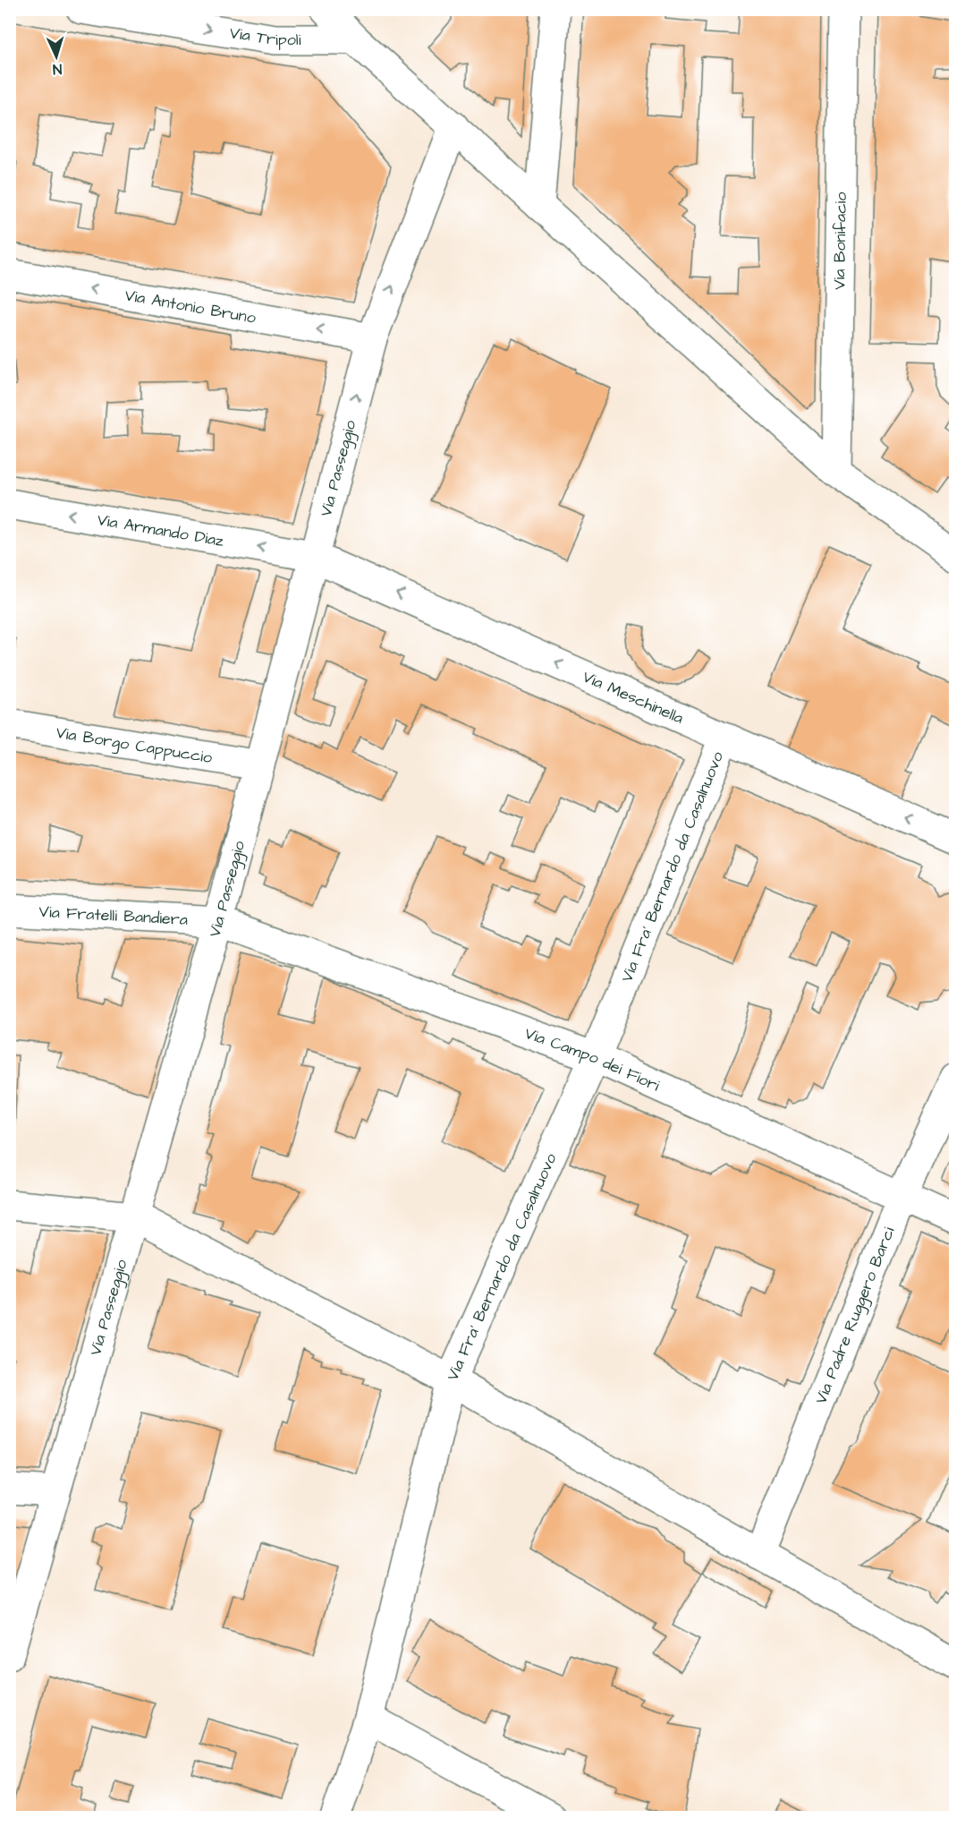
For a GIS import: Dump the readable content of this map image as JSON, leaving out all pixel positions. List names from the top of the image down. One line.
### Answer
{"streets":{"street":["Via Tripoli","Via Bonifacio","Via Antonio Bruno","Via Passeggio","Via Armando Diaz","Via Meschinella","Via Borgo Cappuccio","Via Fra' Bernardo da Casalnuovo","Via Fratelli Bandiera","Via Campo dei Fiori","Via Padre Ruggero Barci"]},"crossings":[["Via Antonio Bruno","Via Passeggio"],["Via Passeggio","Via Armando Diaz"],["Via Passeggio","Via Meschinella"],["Via Passeggio","Via Borgo Cappuccio"],["Via Passeggio","Via Fratelli Bandiera"],["Via Passeggio","Via Campo dei Fiori"],["Via Armando Diaz","Via Meschinella"],["Via Meschinella","Via Fra' Bernardo da Casalnuovo"],["Via Fra' Bernardo da Casalnuovo","Via Campo dei Fiori"],["Via Fratelli Bandiera","Via Campo dei Fiori"],["Via Campo dei Fiori","Via Padre Ruggero Barci"]],"one_way":["Via Tripoli","Via Antonio Bruno","Via Armando Diaz","Via Meschinella"],"north":"bottom"}
